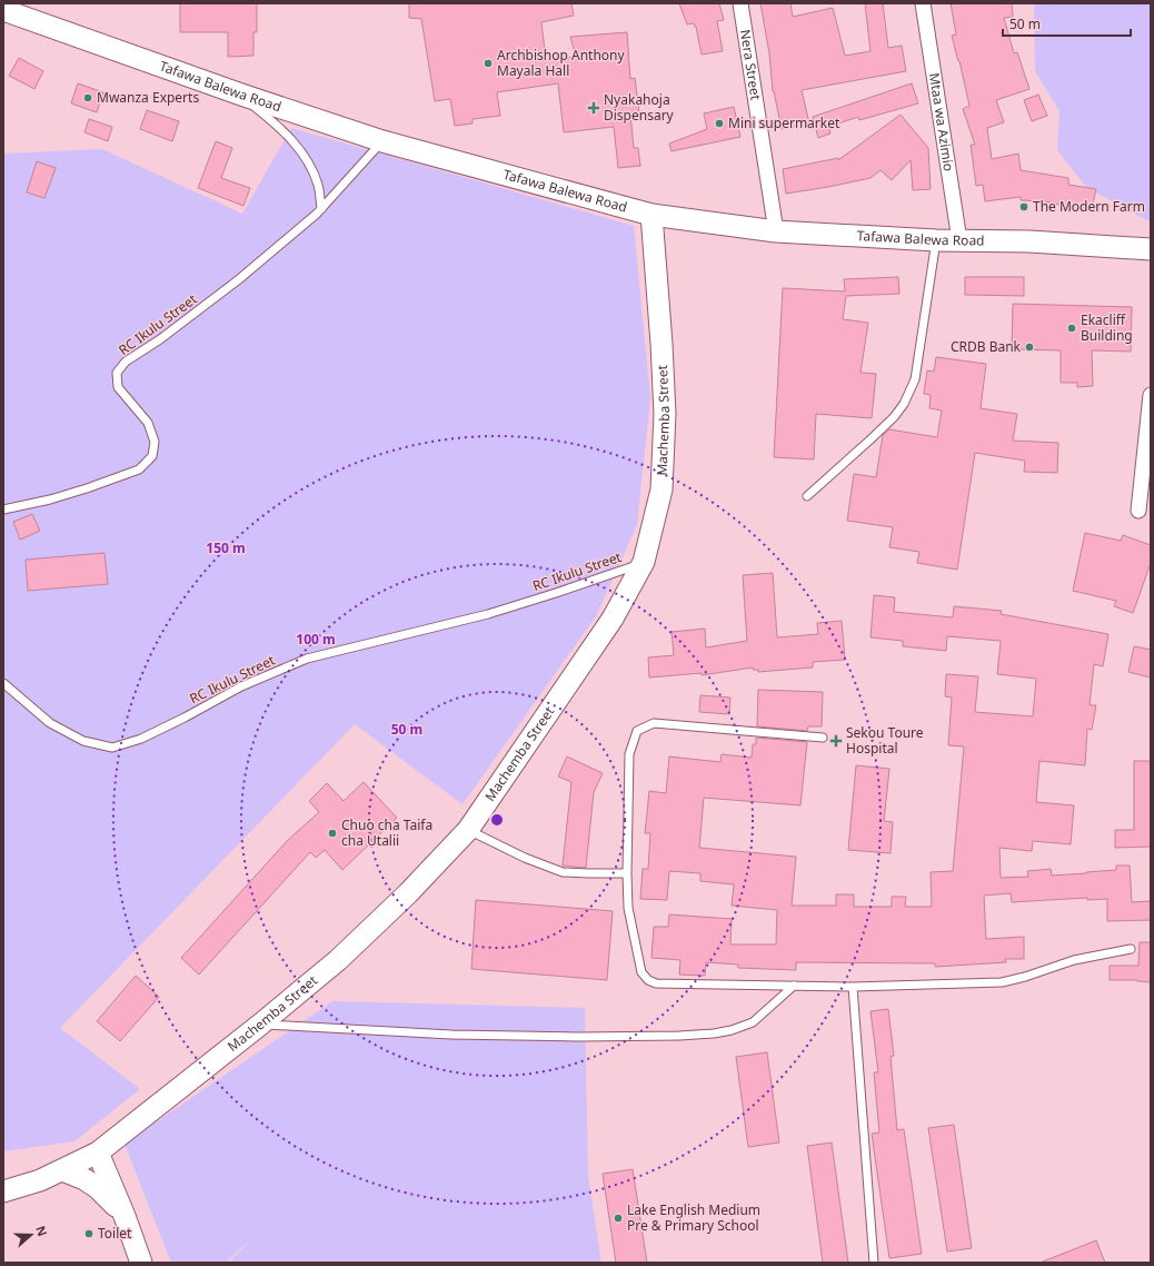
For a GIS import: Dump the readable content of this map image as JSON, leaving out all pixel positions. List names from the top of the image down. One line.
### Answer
{"streets":{"main road":["Tafawa Balewa Road","Machemba Street"],"street":["Nera Street","Mtaa wa Azimio"],"lane":["RC Ikulu Street"]},"crossings":[["Nera Street","Tafawa Balewa Road"],["Tafawa Balewa Road","Mtaa wa Azimio"],["Tafawa Balewa Road","RC Ikulu Street"],["Tafawa Balewa Road","Machemba Street"],["RC Ikulu Street","Machemba Street"]],"places":{"other":["Archbishop Anthony Mayala Hall","Mwanza Experts","Mini supermarket","The Modern Farm","Ekacliff Building","CRDB Bank","Chuo cha Taifa cha Utalii","Lake English Medium Pre & Primary School","Toilet"],"health":["Nyakahoja Dispensary","Sekou Toure Hospital"]},"scale_bar":"50 m","north":"right","rings":["150 m","100 m","50 m"]}
